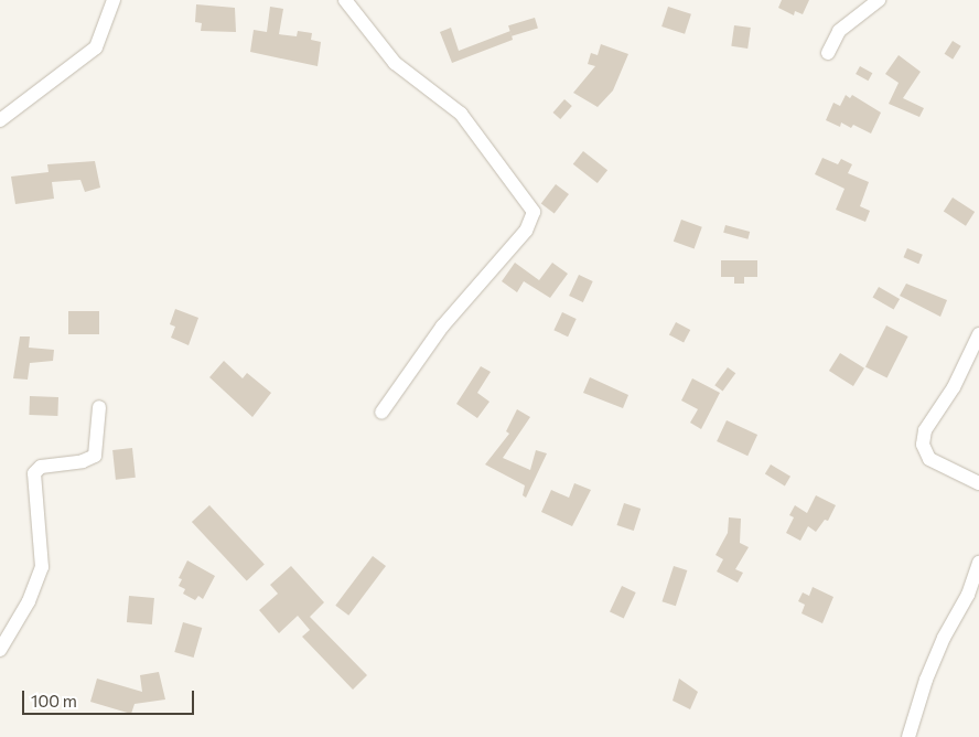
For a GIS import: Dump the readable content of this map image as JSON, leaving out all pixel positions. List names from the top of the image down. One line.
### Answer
{"scale_bar":"100 m"}
